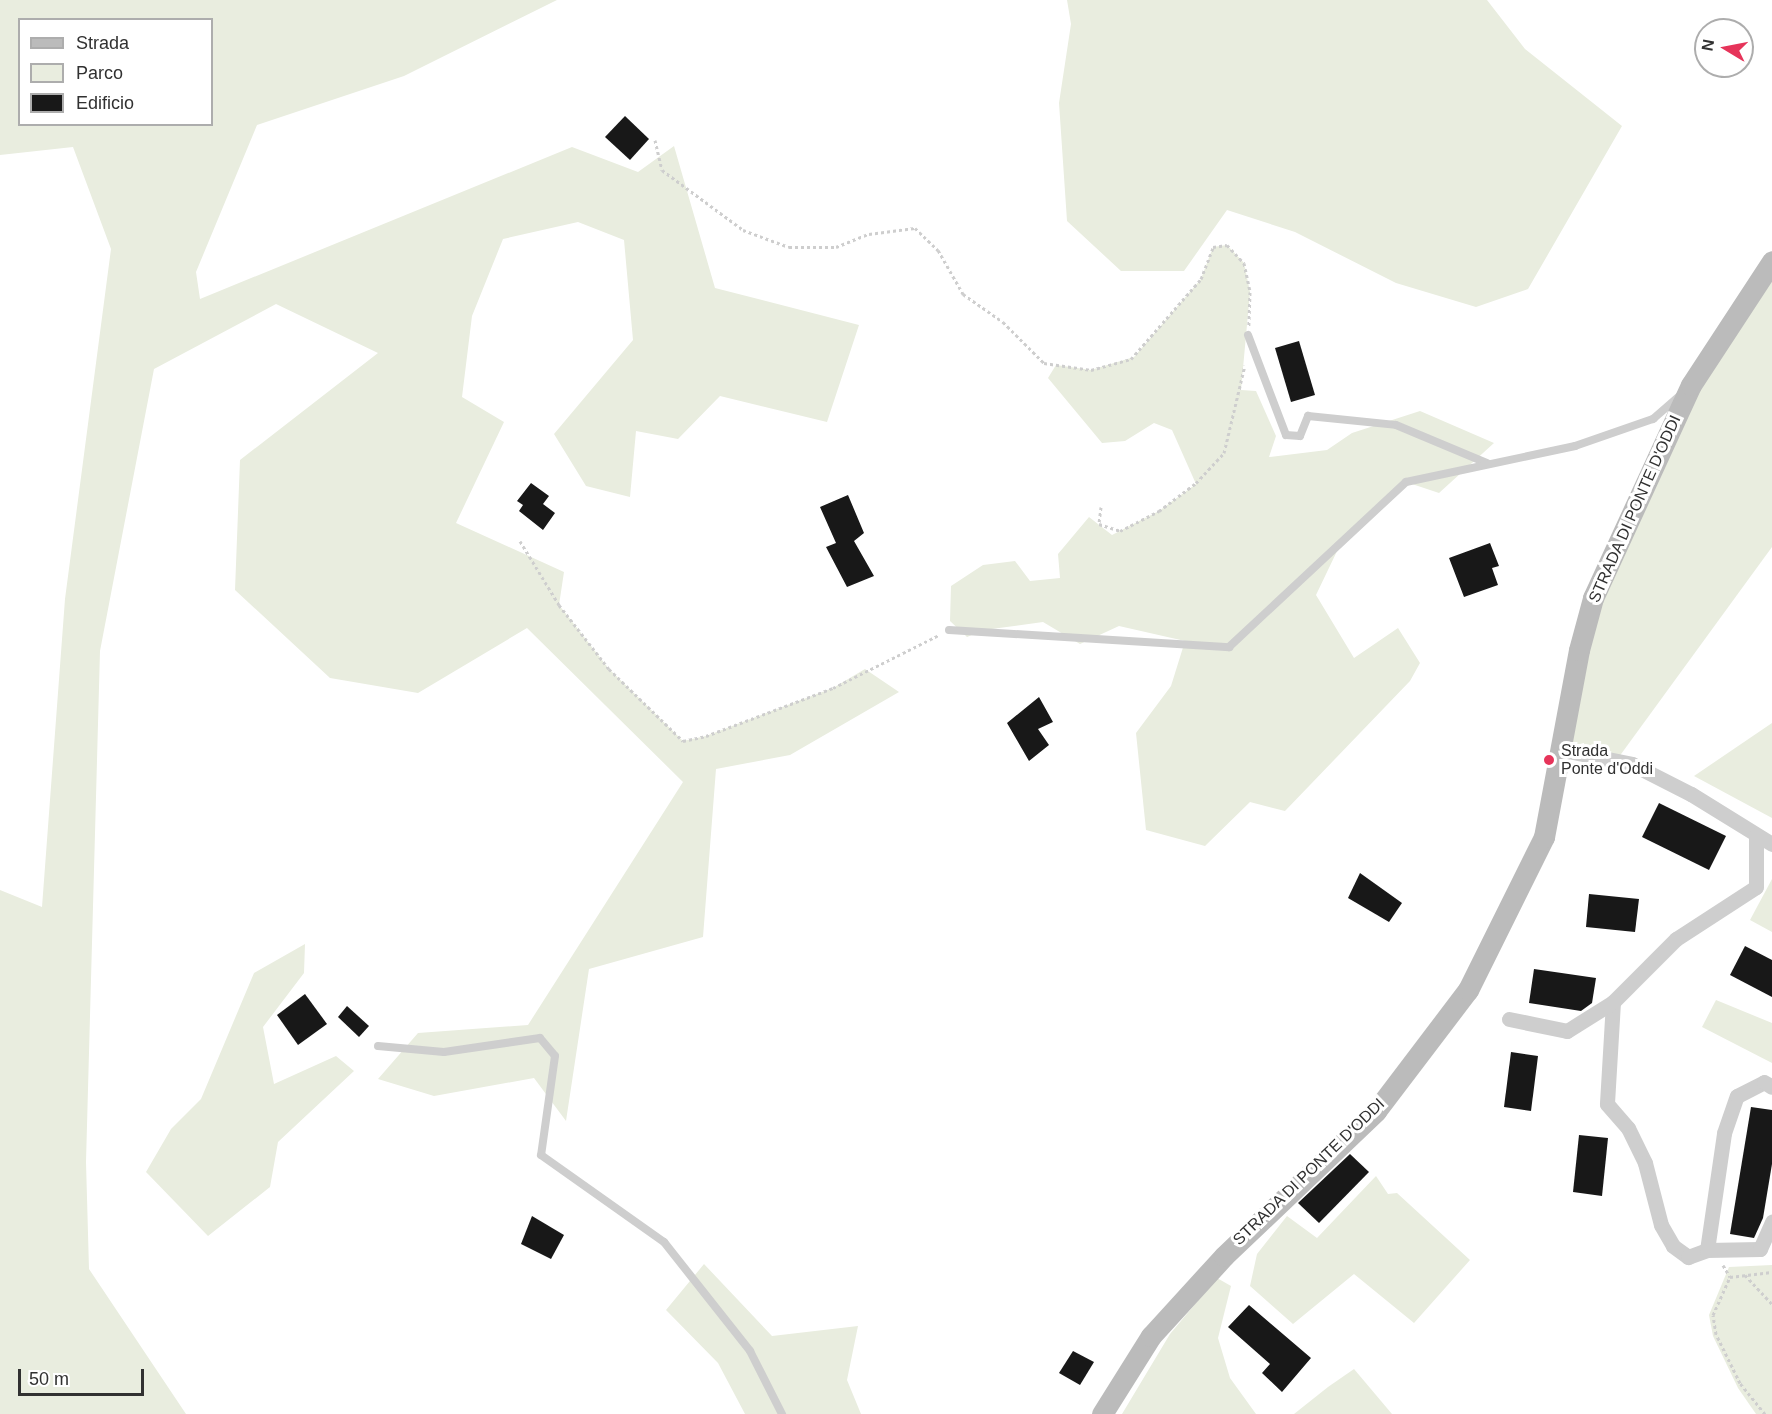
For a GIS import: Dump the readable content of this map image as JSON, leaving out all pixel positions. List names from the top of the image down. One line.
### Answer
{"streets":{"street":["STRADA DI PONTE D'ODDI"]},"places":["Strada Ponte d'Oddi"],"legend":["Strada","Parco","Edificio"],"scale_bar":"50 m","north":"left"}
